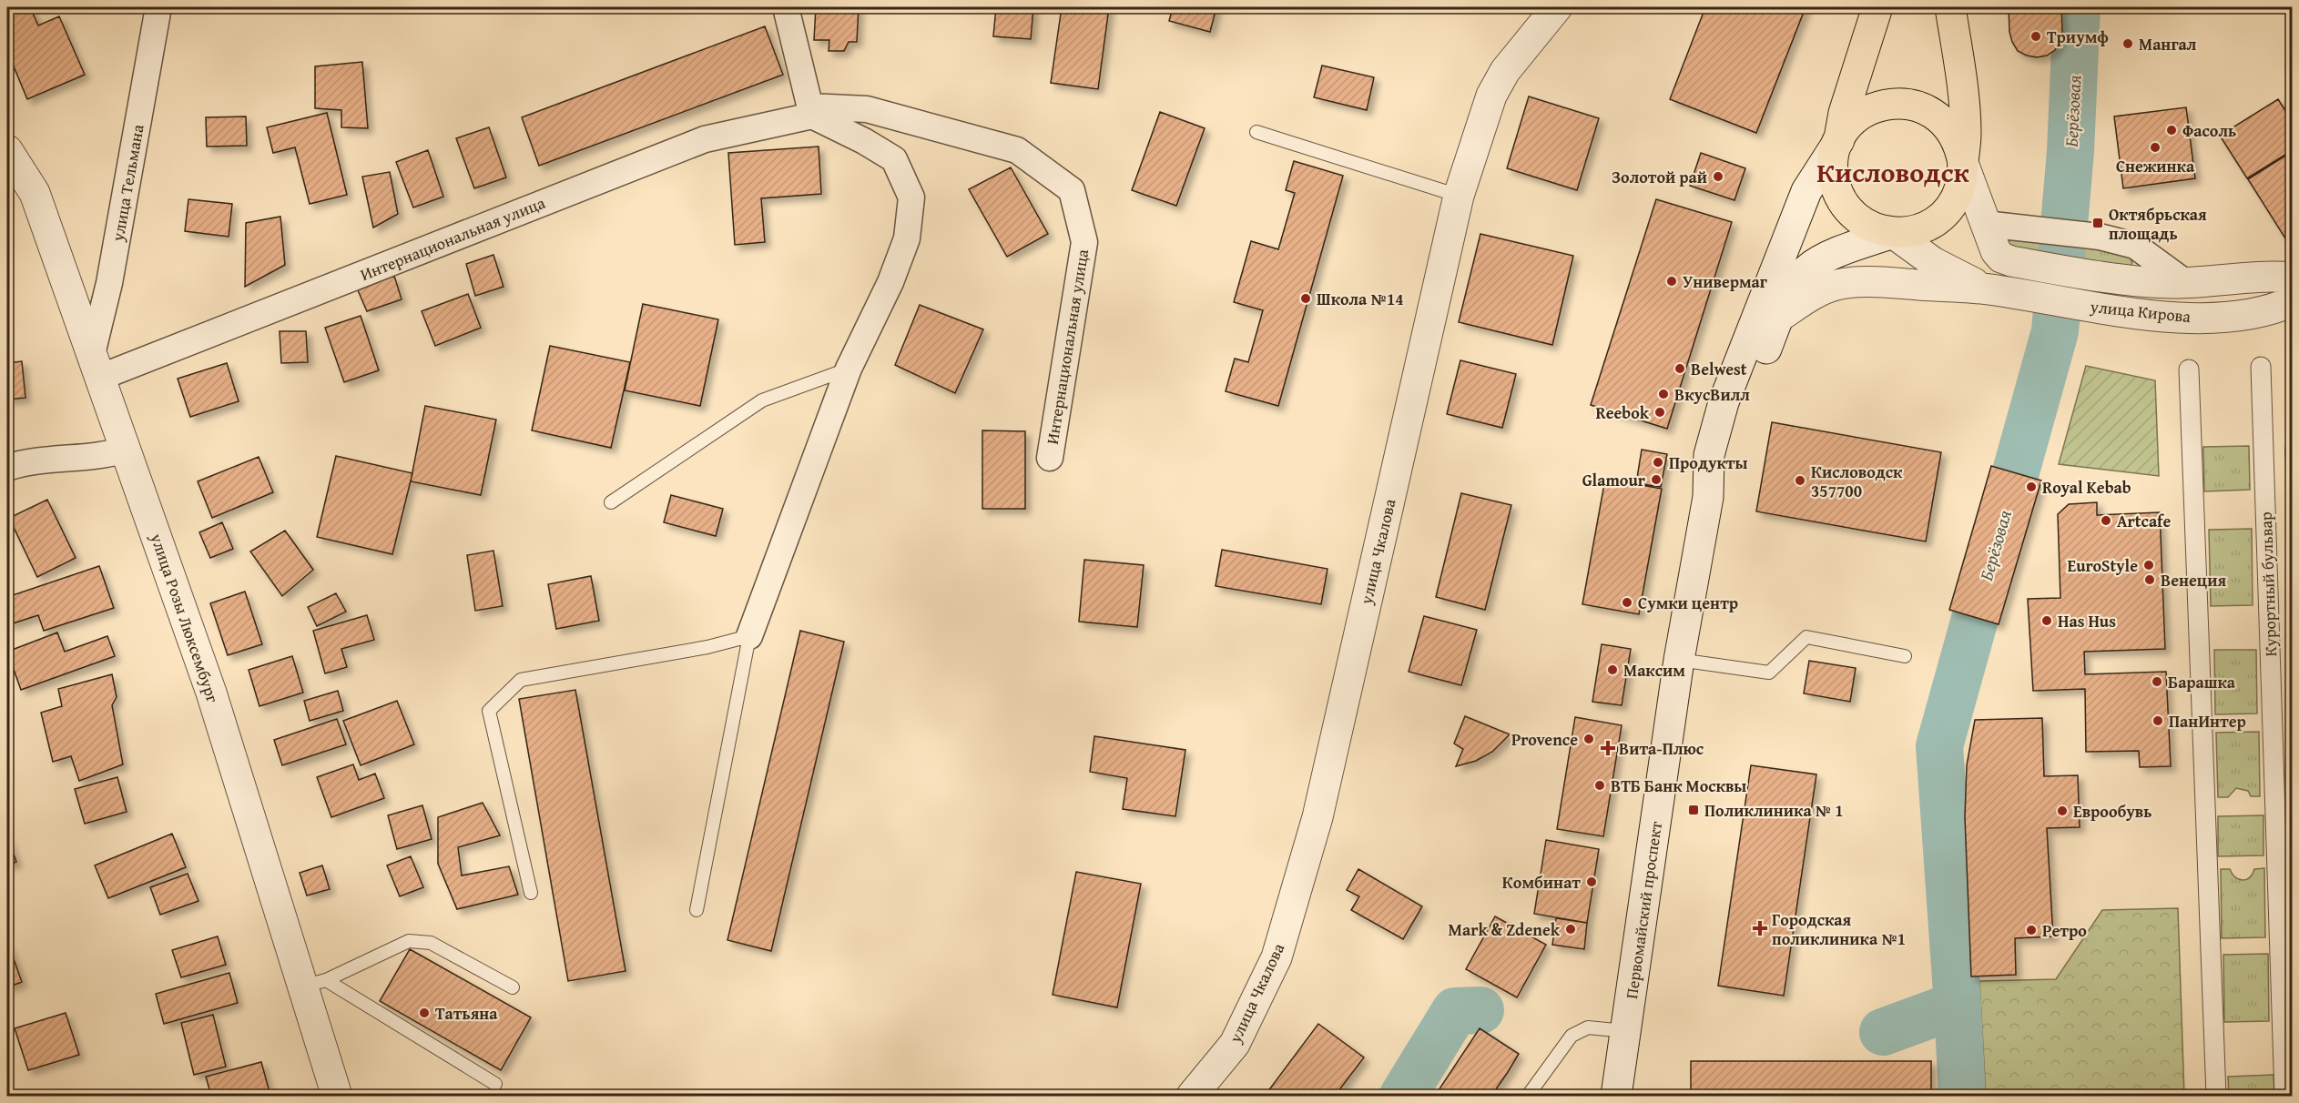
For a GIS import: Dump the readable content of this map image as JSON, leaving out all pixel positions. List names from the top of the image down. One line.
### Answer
{"streets":{"main road":["Первомайский проспект"],"street":["улица Тельмана","Интернациональная улица","улица Кирова","улица Чкалова","Курортный бульвар","улица Розы Люксембург"]},"crossings":[["улица Тельмана","Интернациональная улица"],["улица Тельмана","улица Розы Люксембург"],["Интернациональная улица","улица Розы Люксембург"],["улица Кирова","Первомайский проспект"]],"districts":["Кисловодск"],"water":["Берёзовая"],"places":{"other":["Триумф","Мангал","Фасоль","Снежинка","Золотой рай","Универмаг","Школа №14","Belwest","ВкусВилл","Reebok","Продукты","Glamour","Кисловодск 357700","Royal Kebab","Artcafe","EuroStyle","Венеция","Сумки центр","Has Hus","Максим","Барашка","ПанИнтер","Provence","ВТБ Банк Москвы","Еврообувь","Комбинат","Mark & Zdenek","Ретро","Татьяна"],"transit":["Октябрьская площадь","Поликлиника № 1"],"health":["Вита-Плюс","Городская поликлиника №1"]}}
